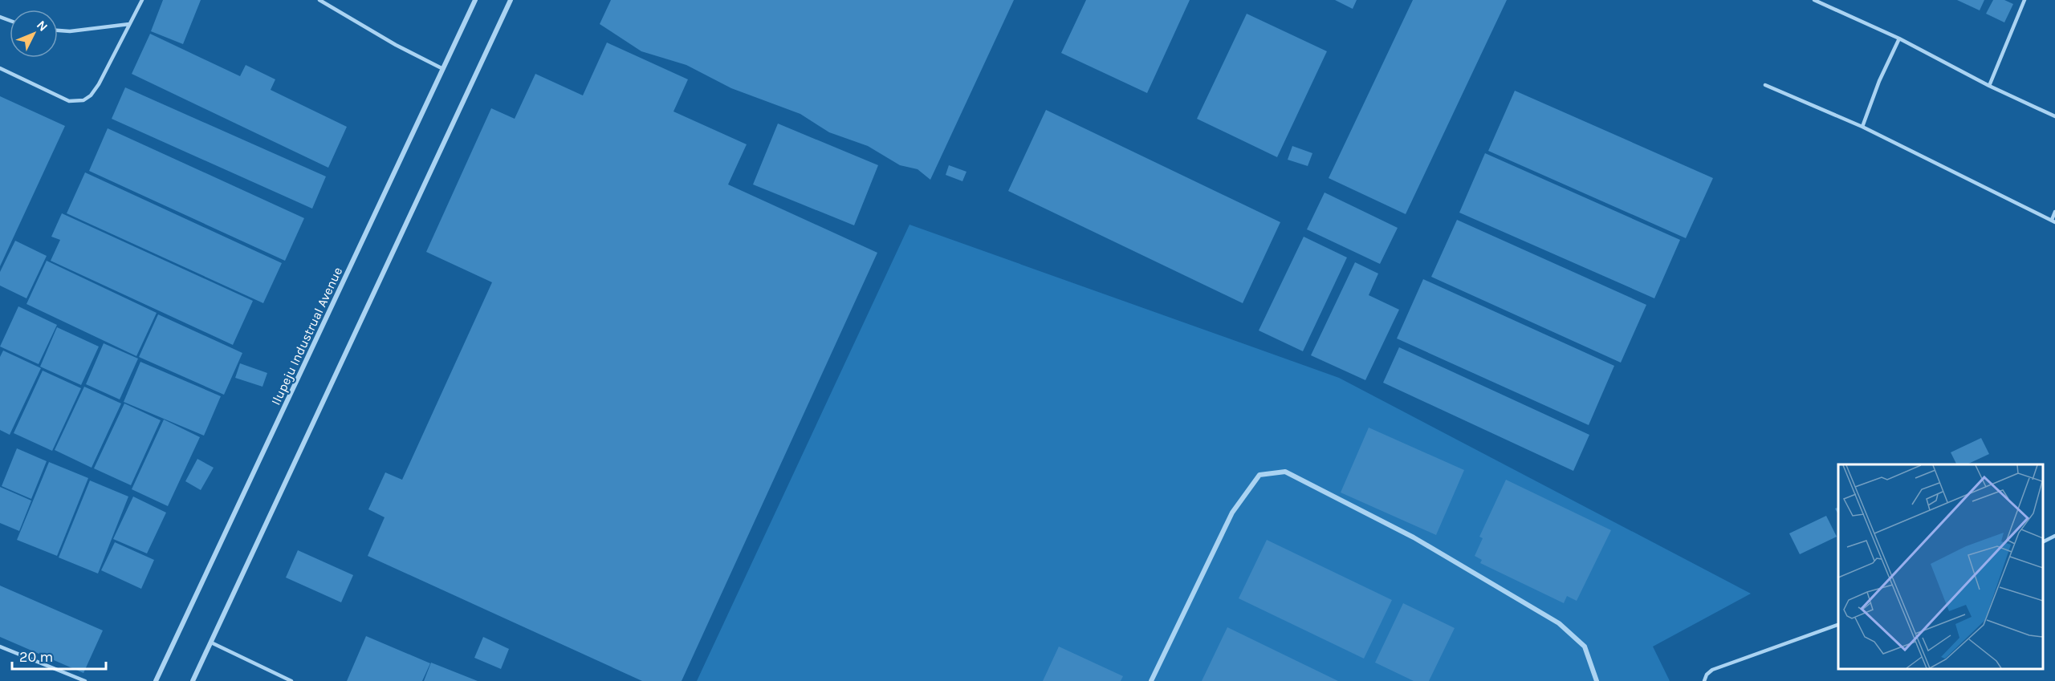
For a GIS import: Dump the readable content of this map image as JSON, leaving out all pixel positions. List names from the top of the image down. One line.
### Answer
{"streets":{"street":["Ilupeju Industrual Avenue"]},"scale_bar":"20 m","north":"top right"}
